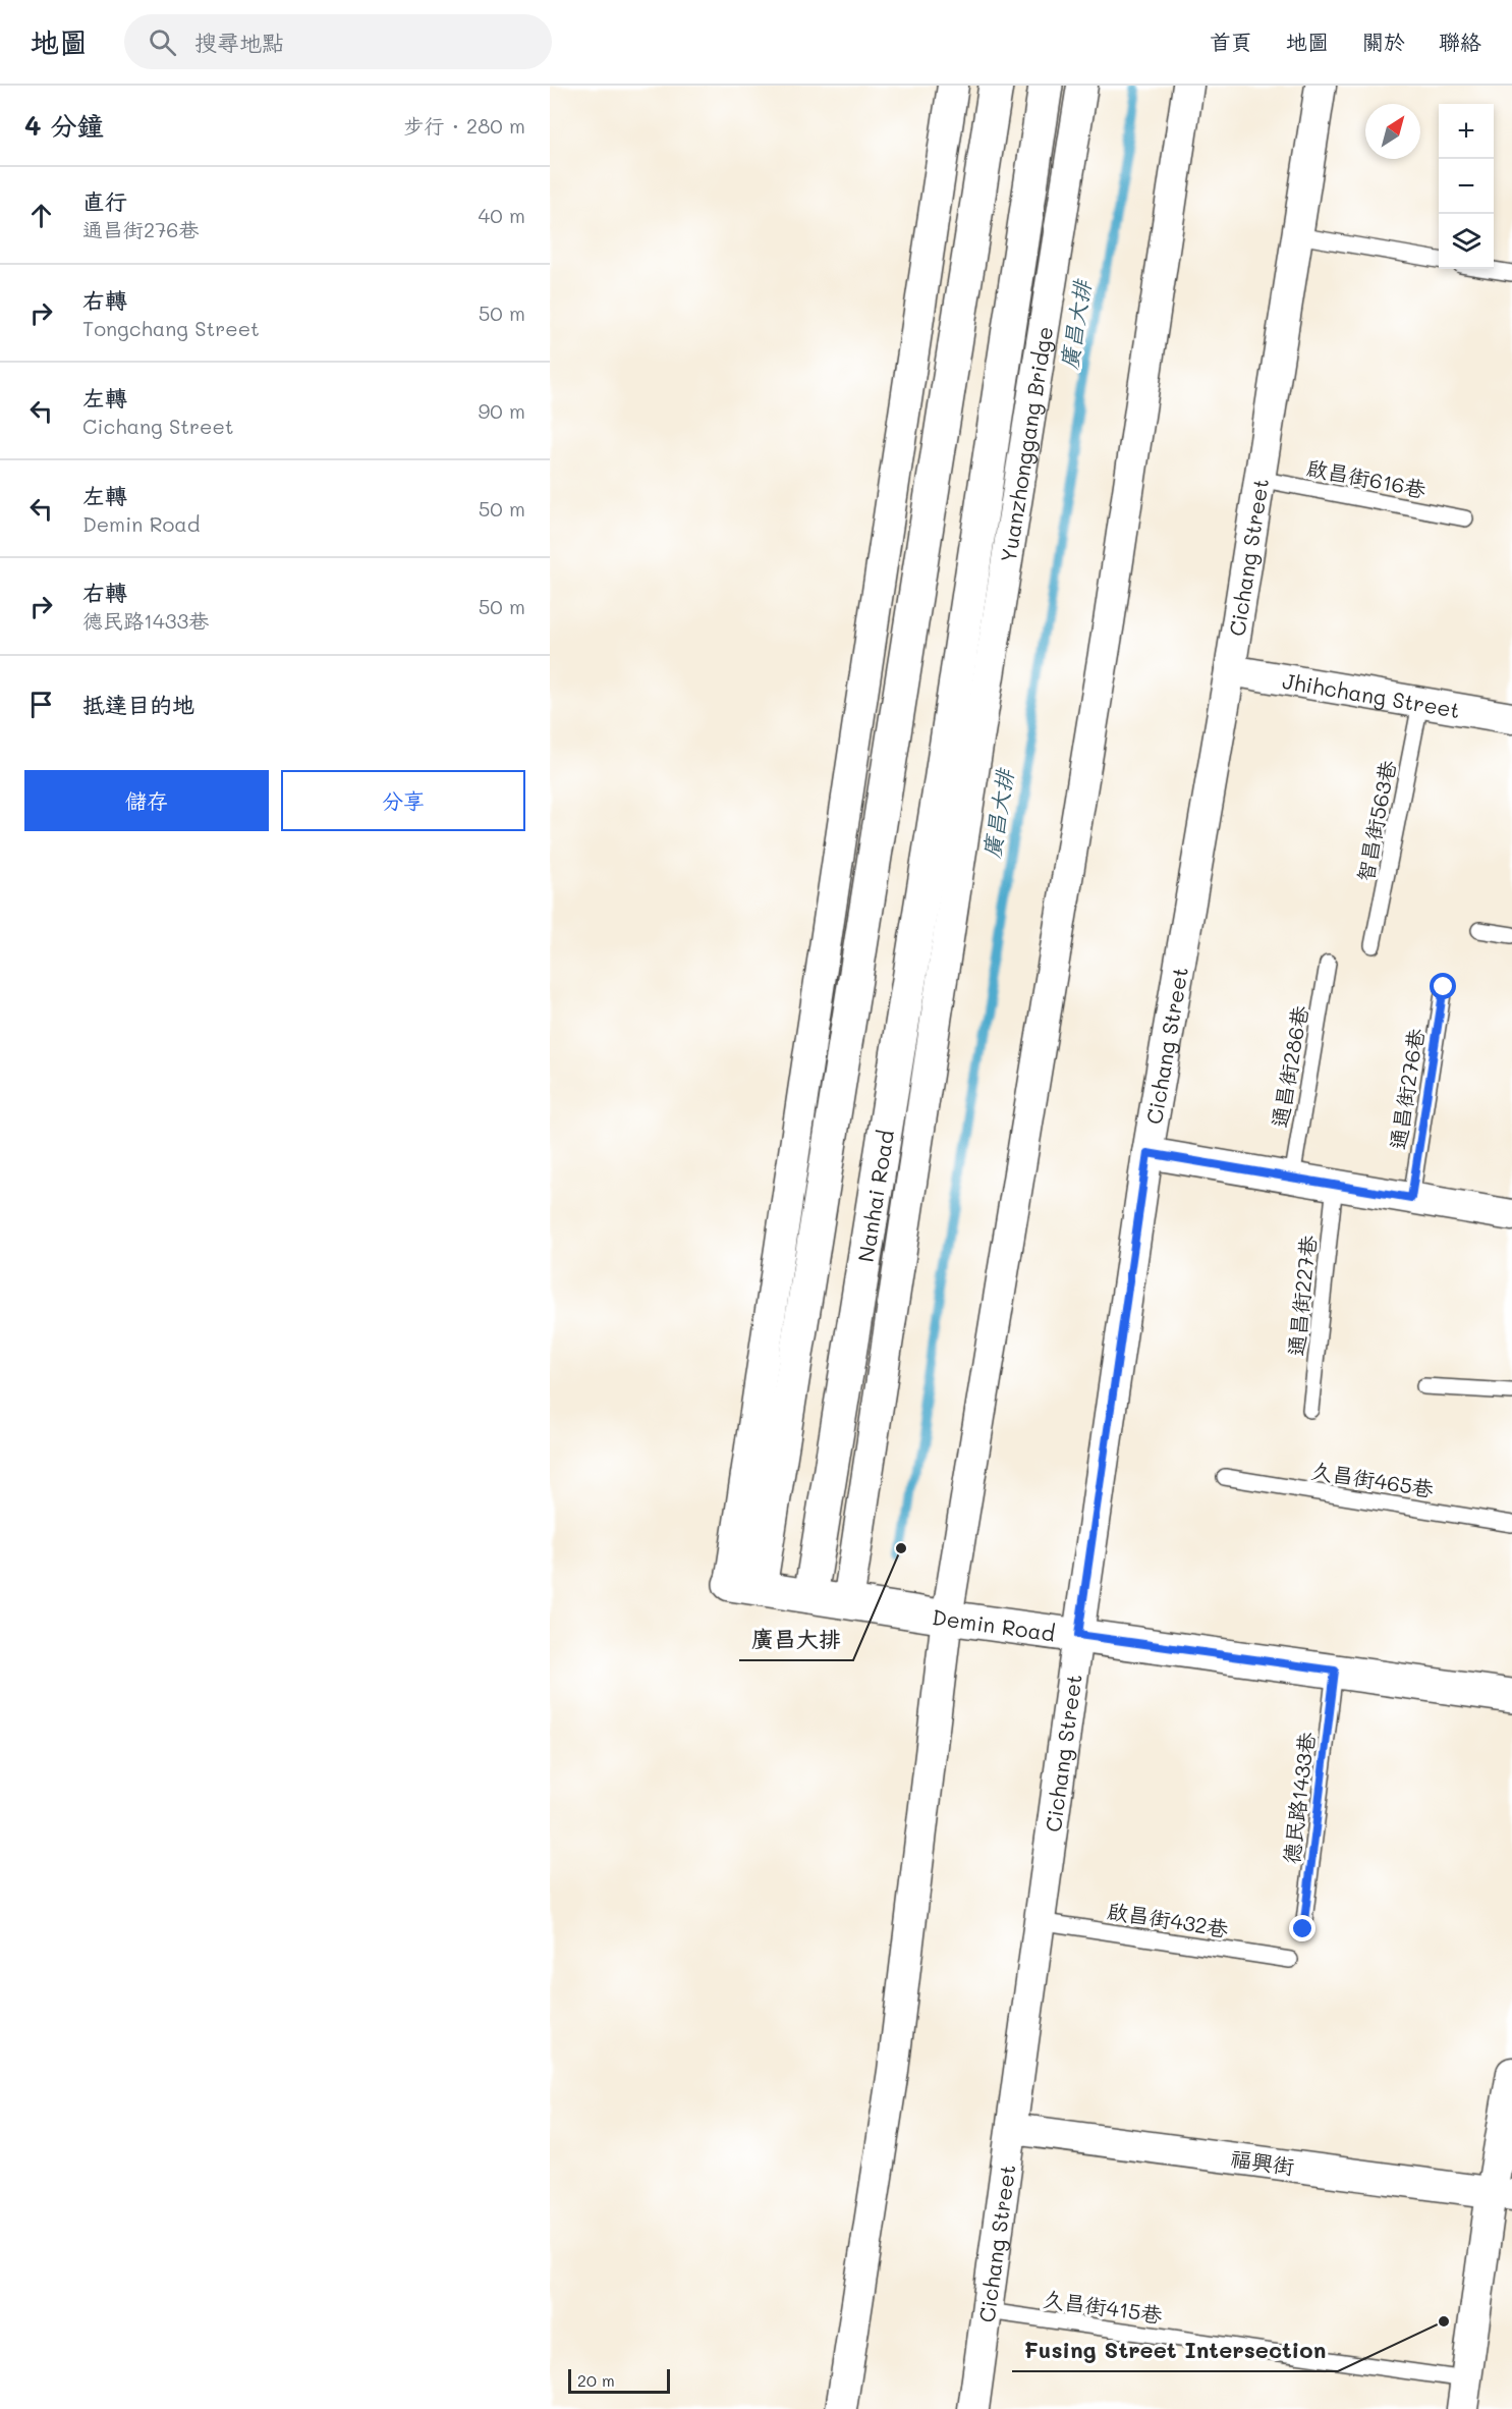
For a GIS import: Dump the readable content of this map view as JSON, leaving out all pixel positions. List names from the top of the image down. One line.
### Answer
{"streets":{"street":["Yuanzhonggang Bridge","Cichang Street","Jhihchang Street","Nanhai Road","Demin Road","福興街"],"lane":["啟昌街616巷","智昌街563巷","通昌街286巷","通昌街276巷","通昌街227巷","久昌街465巷","德民路1433巷","啟昌街432巷","久昌街415巷"]},"crossings":[["Yuanzhonggang Bridge","Nanhai Road"],["啟昌街616巷","Cichang Street"],["Cichang Street","Jhihchang Street"],["Cichang Street","Demin Road"],["Cichang Street","啟昌街432巷"],["Cichang Street","福興街"],["Cichang Street","久昌街415巷"],["Jhihchang Street","智昌街563巷"],["Nanhai Road","Demin Road"],["Demin Road","德民路1433巷"]],"water":["廣昌大排"],"places":["廣昌大排","Fusing Street Intersection"],"scale_bar":"20 m","north":"top right","page":{"header":"地圖","search":"搜尋地點","nav":["首頁","地圖","關於","聯絡"],"heading":["4 分鐘","步行 · 280 m"],"map_buttons":["+","−"],"list":[["直行","通昌街276巷","40 m"],["右轉","Tongchang Street","50 m"],["左轉","Cichang Street","90 m"],["左轉","Demin Road","50 m"],["右轉","德民路1433巷","50 m"],"抵達目的地"],"buttons":["儲存","分享"],"scale":"20 m"}}
